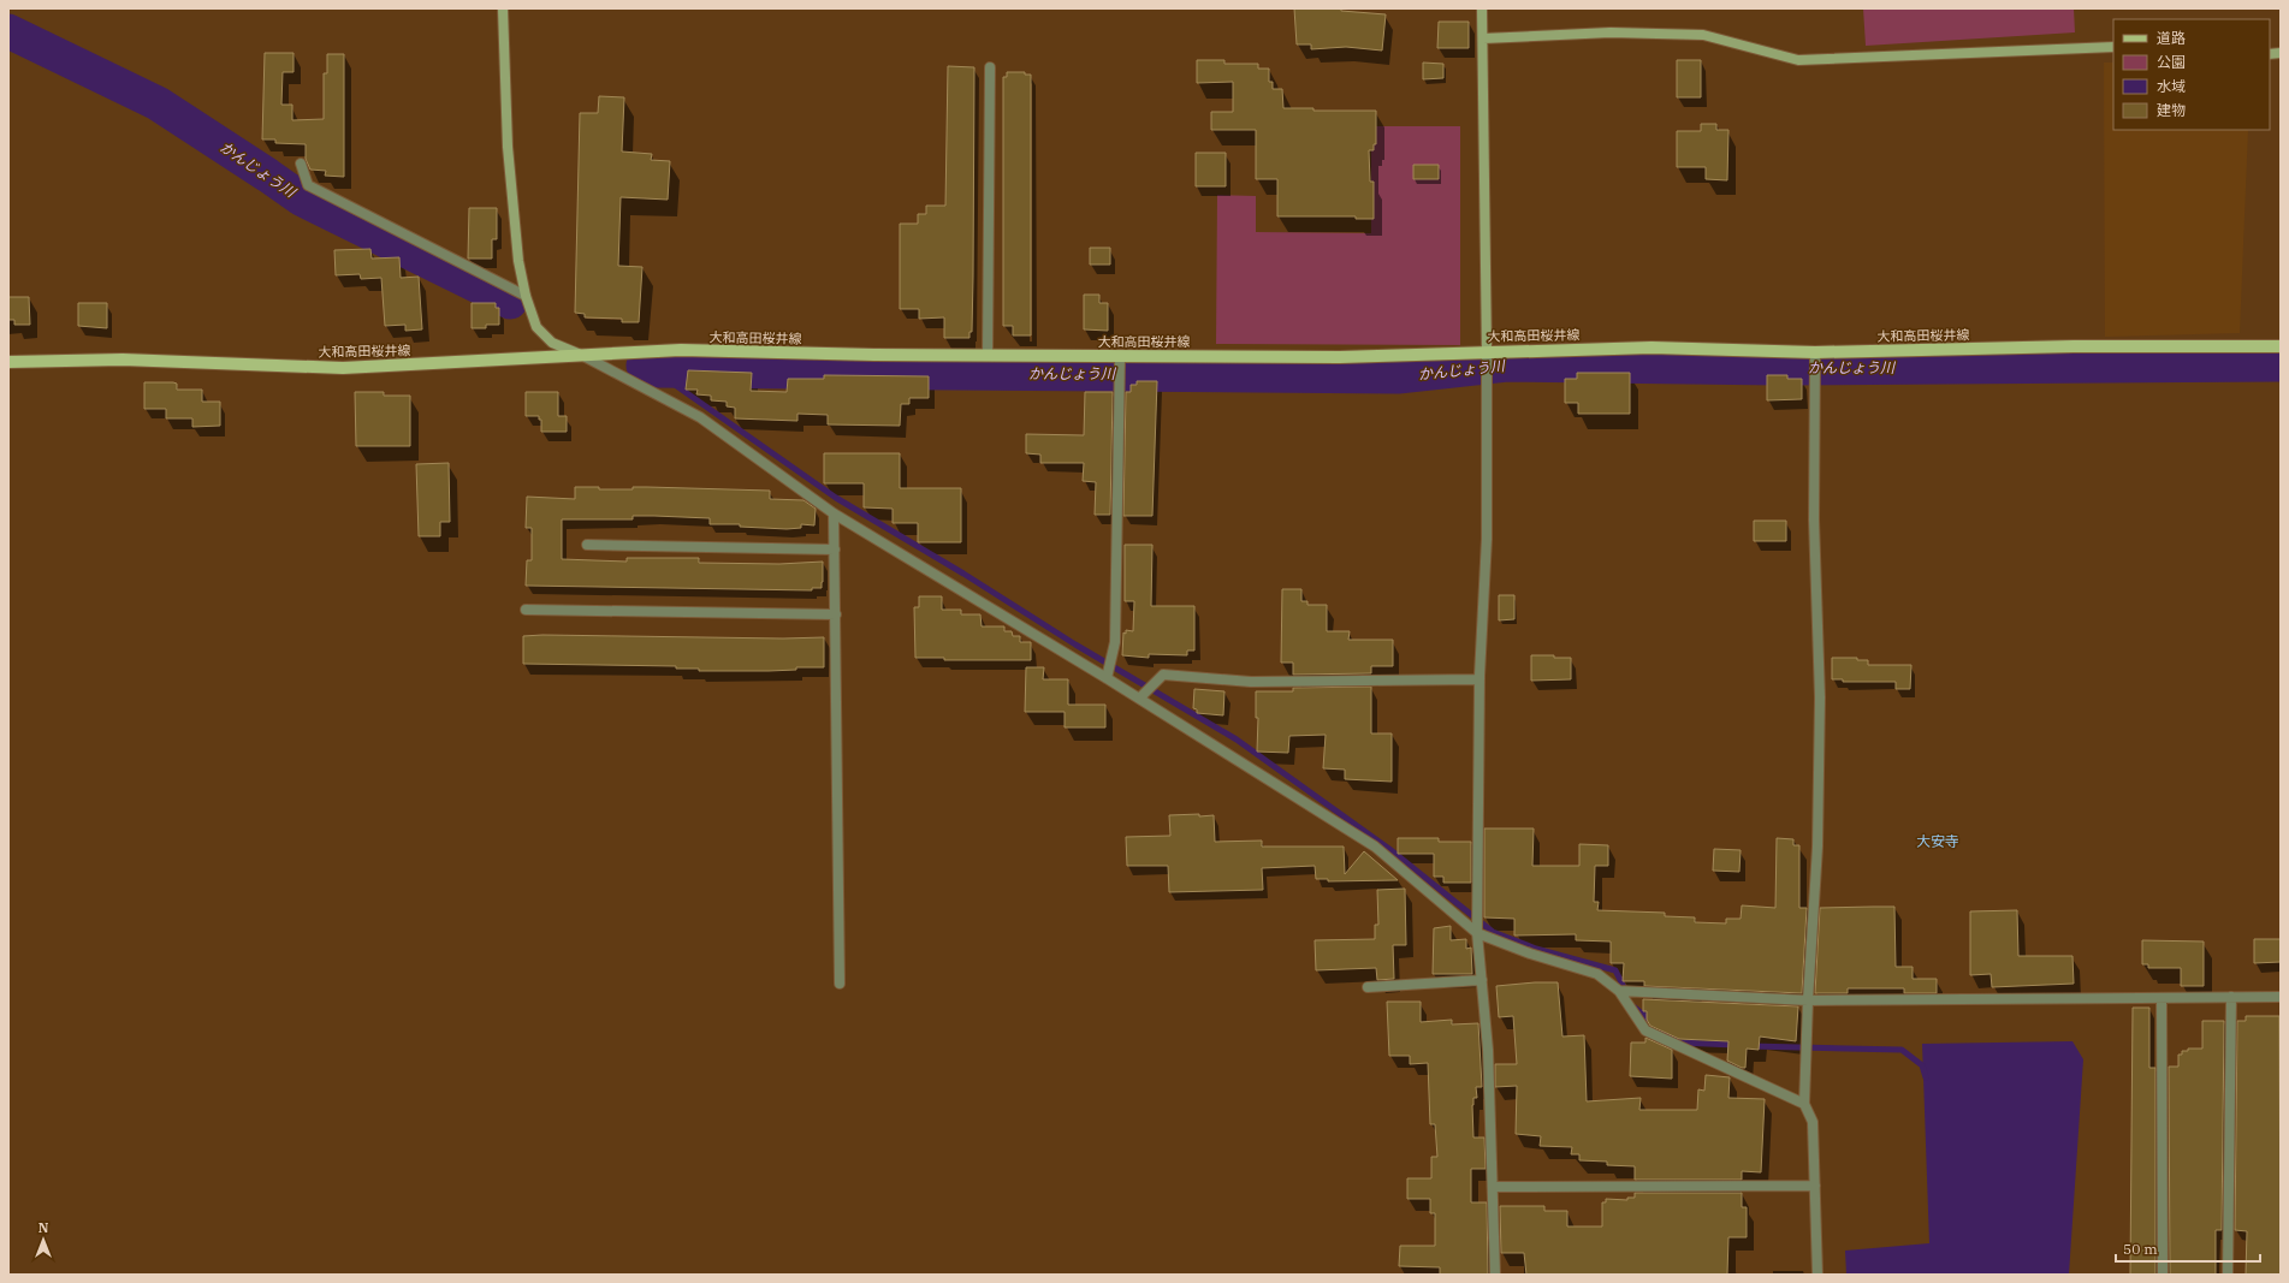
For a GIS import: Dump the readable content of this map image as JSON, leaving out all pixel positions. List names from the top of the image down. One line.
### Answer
{"streets":{"main road":["大和高田桜井線"]},"districts":["大安寺"],"water":["かんじょう川"],"legend":["道路","公園","水域","建物"],"scale_bar":"50 m","north":"top"}
